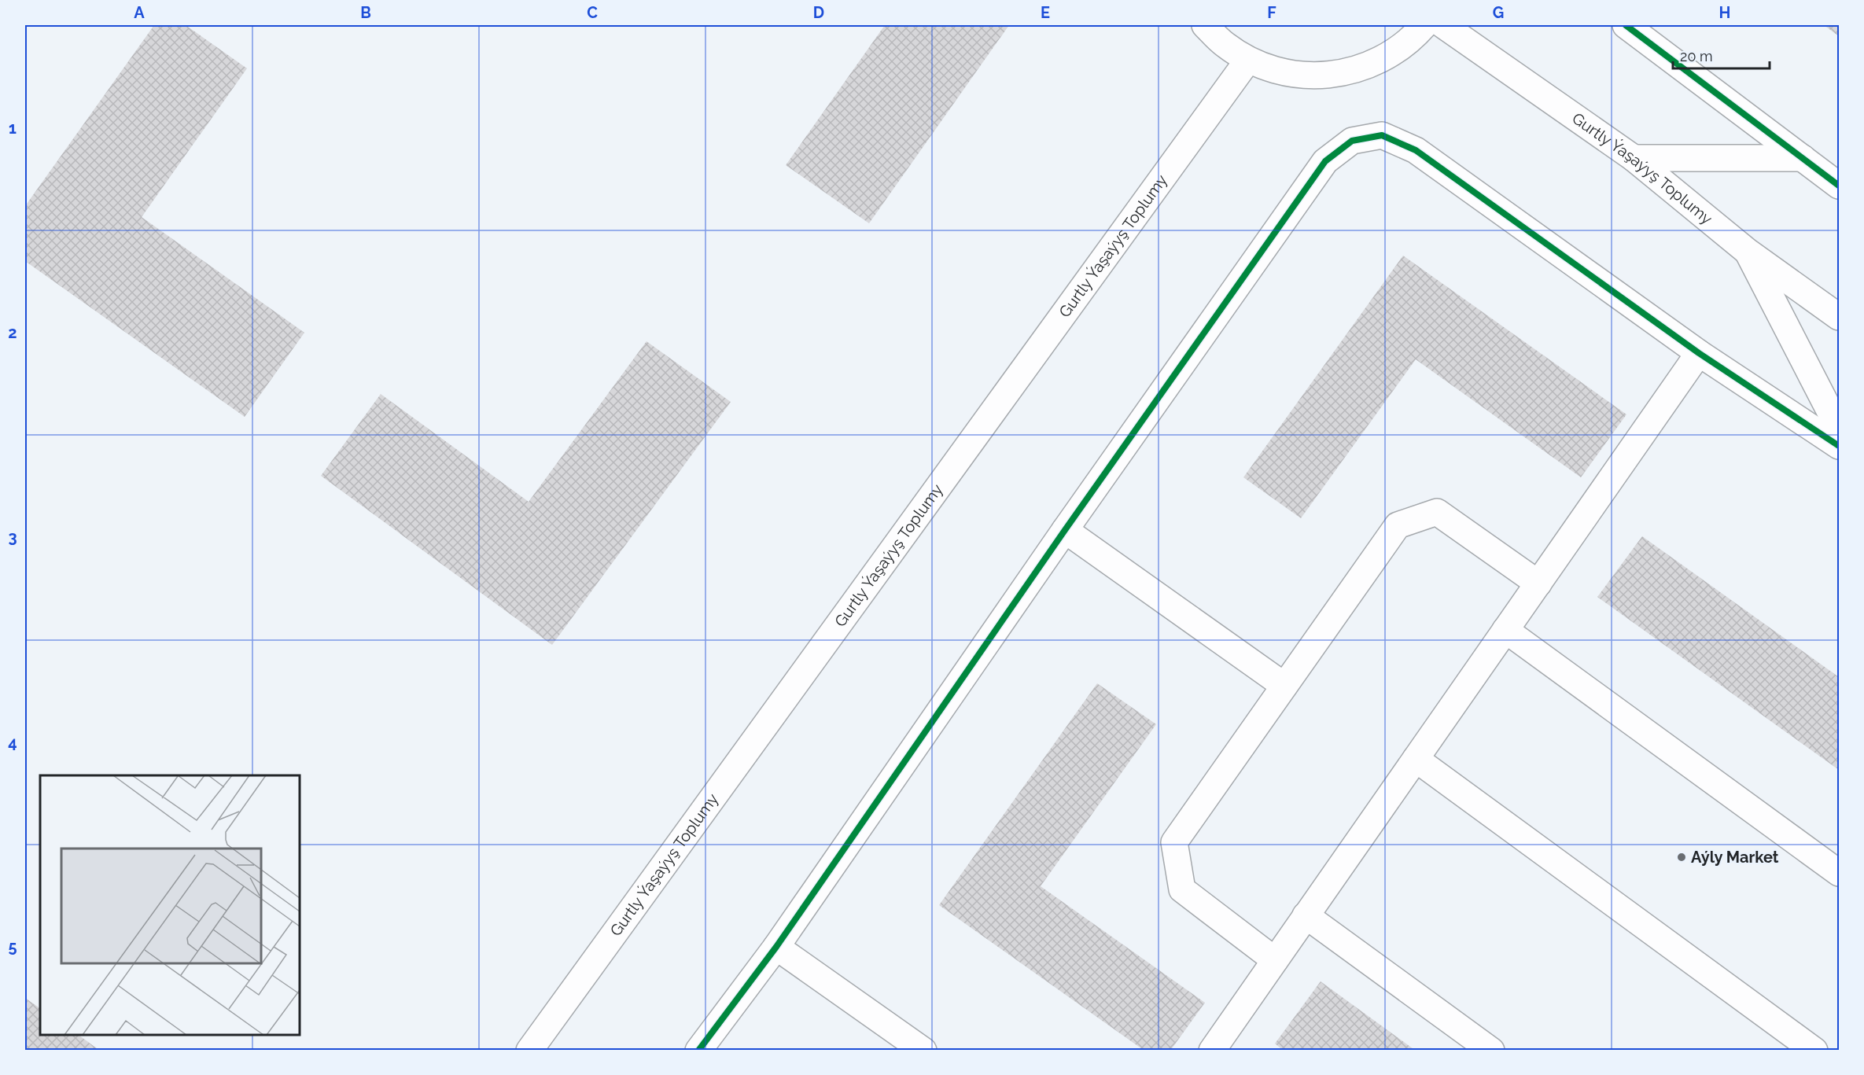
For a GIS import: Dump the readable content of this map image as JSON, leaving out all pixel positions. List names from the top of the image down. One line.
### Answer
{"streets":{"street":["Gurtly Ýaşaýyş Toplumy"]},"places":["Aýly Market"],"scale_bar":"20 m","grid":{"columns":["A","B","C","D","E","F","G","H"],"rows":["1","2","3","4","5"]}}
